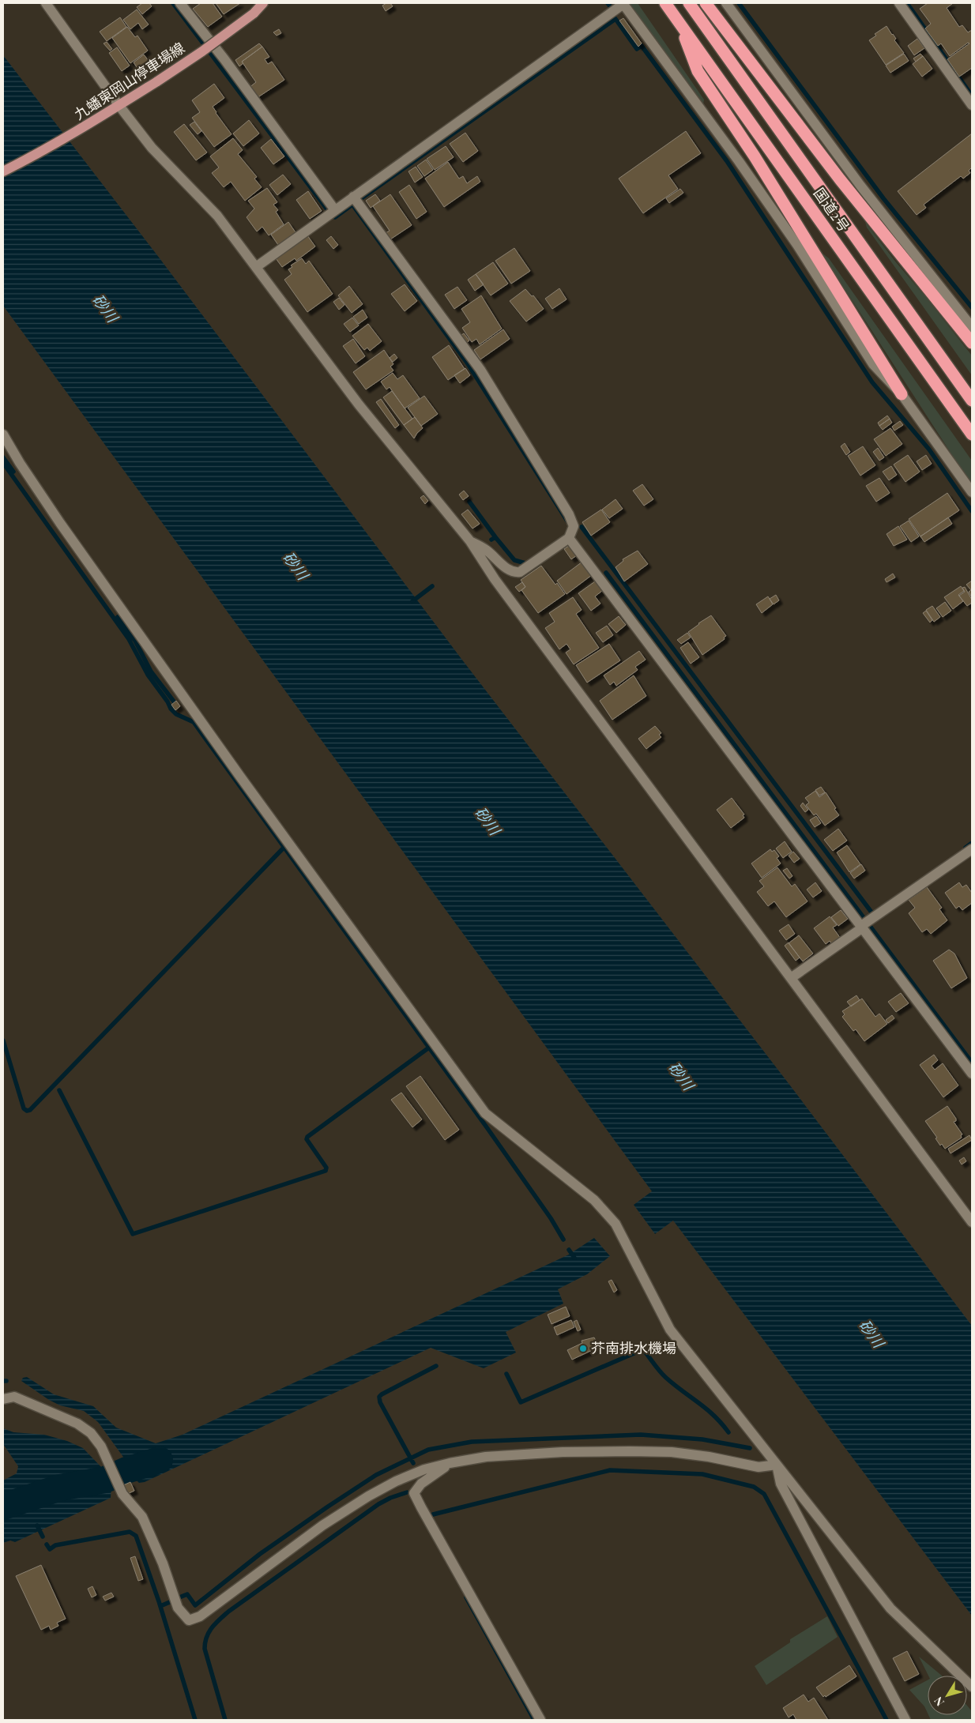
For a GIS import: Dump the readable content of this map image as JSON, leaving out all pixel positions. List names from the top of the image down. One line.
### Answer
{"streets":{"highway":["国道2号"],"main road":["九蟠東岡山停車場線"]},"water":["砂川"],"places":["芥南排水機場"],"north":"bottom left"}
